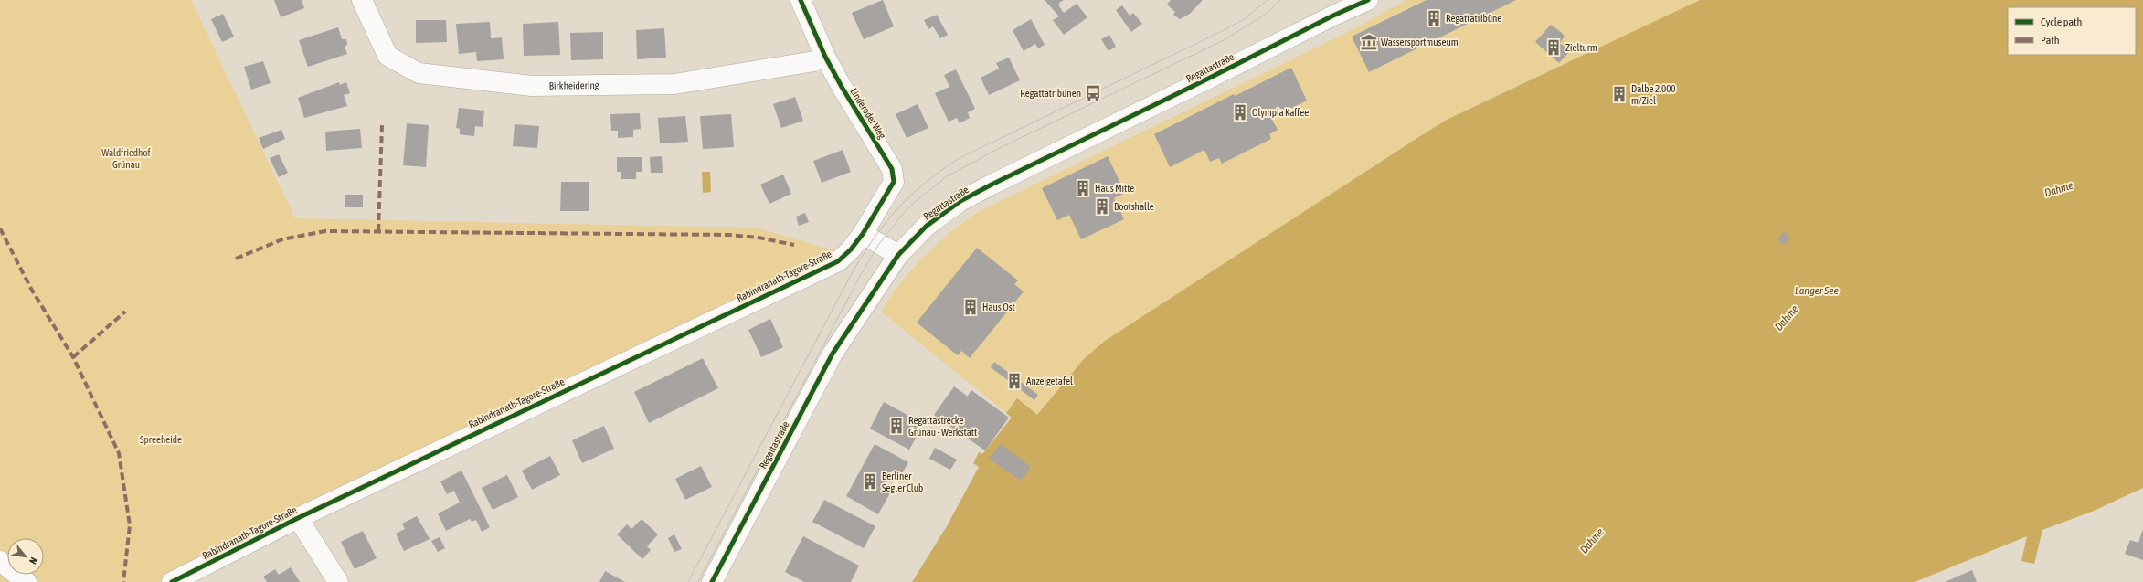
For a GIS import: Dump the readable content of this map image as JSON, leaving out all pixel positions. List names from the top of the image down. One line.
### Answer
{"streets":{"street":["Regattastraße","Birkheidering","Linderoder Weg","Rabindranath-Tagore-Straße"]},"crossings":[["Birkheidering","Linderoder Weg"],["Linderoder Weg","Rabindranath-Tagore-Straße"]],"water":["Dahme","Langer See"],"parks":["Waldfriedhof Grünau","Spreeheide"],"places":{"building":["Regattatribüne","Zielturm","Dalbe 2.000 m/Ziel","Olympia Kaffee","Haus Mitte","Bootshalle","Haus Ost","Anzeigetafel","Regattastrecke Grünau - Werkstatt","Berliner Segler Club"],"museum":["Wassersportmuseum"],"bus stop":["Regattatribünen"]},"legend":["Cycle path","Path"],"north":"bottom right"}
